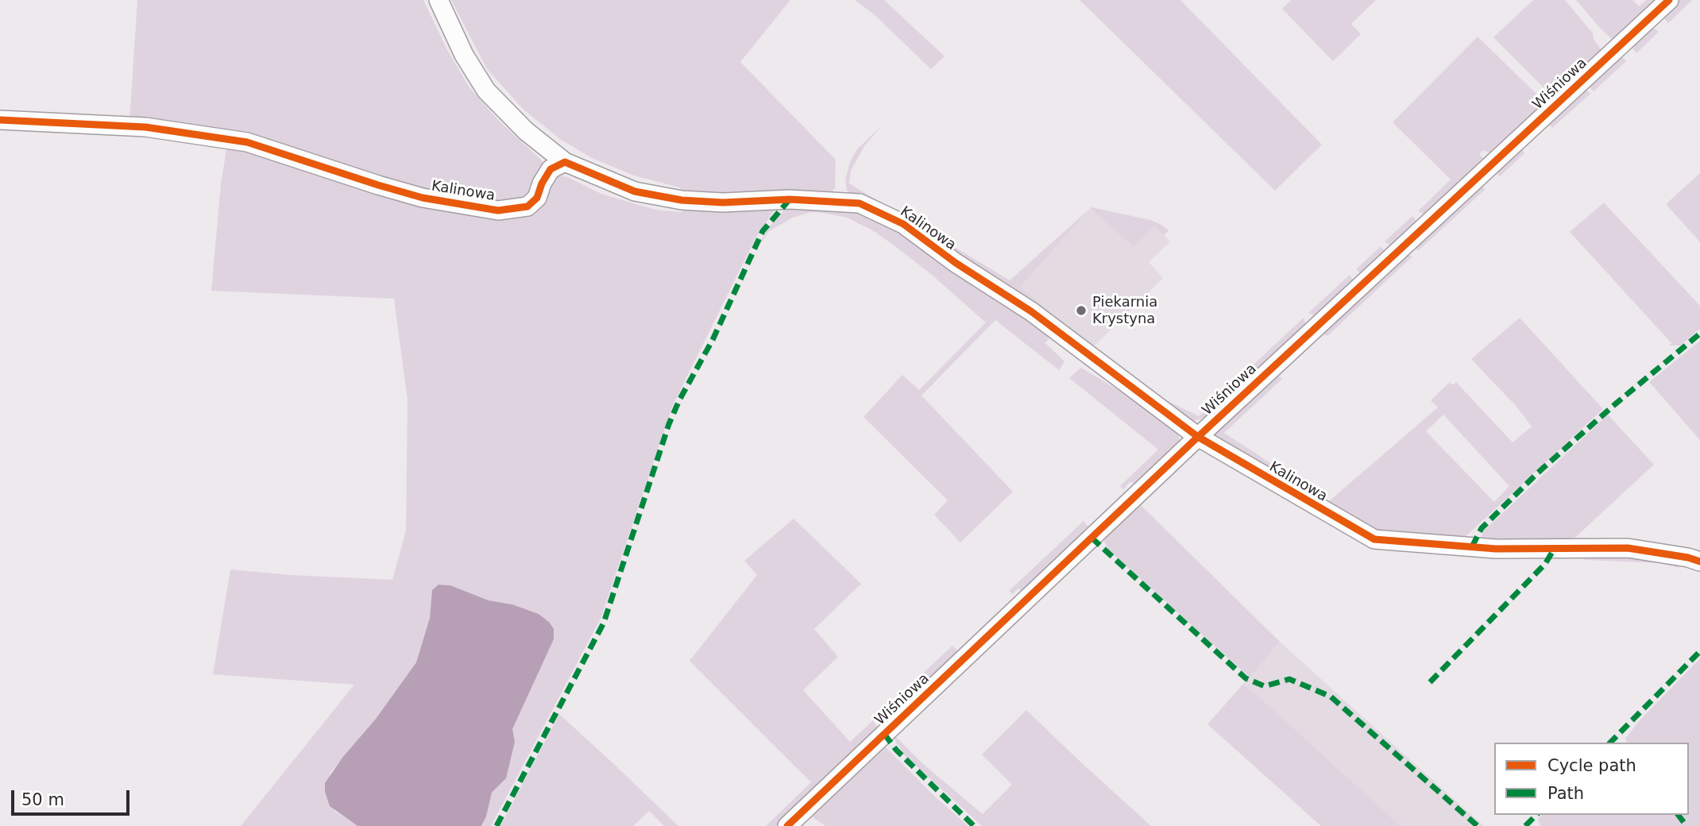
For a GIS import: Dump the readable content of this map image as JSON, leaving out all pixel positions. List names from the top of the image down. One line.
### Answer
{"streets":{"street":["Wiśniowa","Kalinowa"]},"crossings":[["Wiśniowa","Kalinowa"]],"places":["Piekarnia Krystyna"],"legend":["Cycle path","Path"],"scale_bar":"50 m"}
